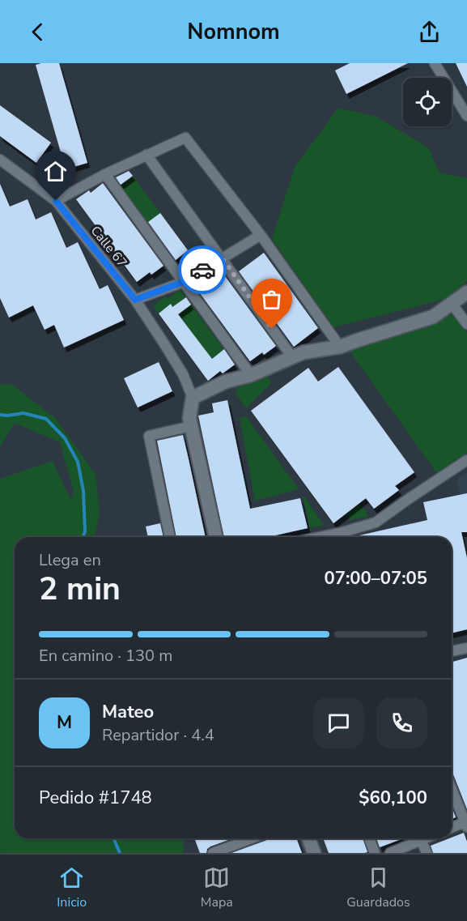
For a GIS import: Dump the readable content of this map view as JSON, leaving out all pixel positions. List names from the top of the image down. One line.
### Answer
{"streets":{"street":["Calle 67"]},"page":{"header":"Nomnom","heading":["2 min","Llega en","07:00–07:05"],"panel":["Mateo","Repartidor · 4.4","Pedido #1748","$60,100"],"bar":"En camino · 130 m","round":"M","tabs":["Inicio","Mapa","Guardados"]}}
